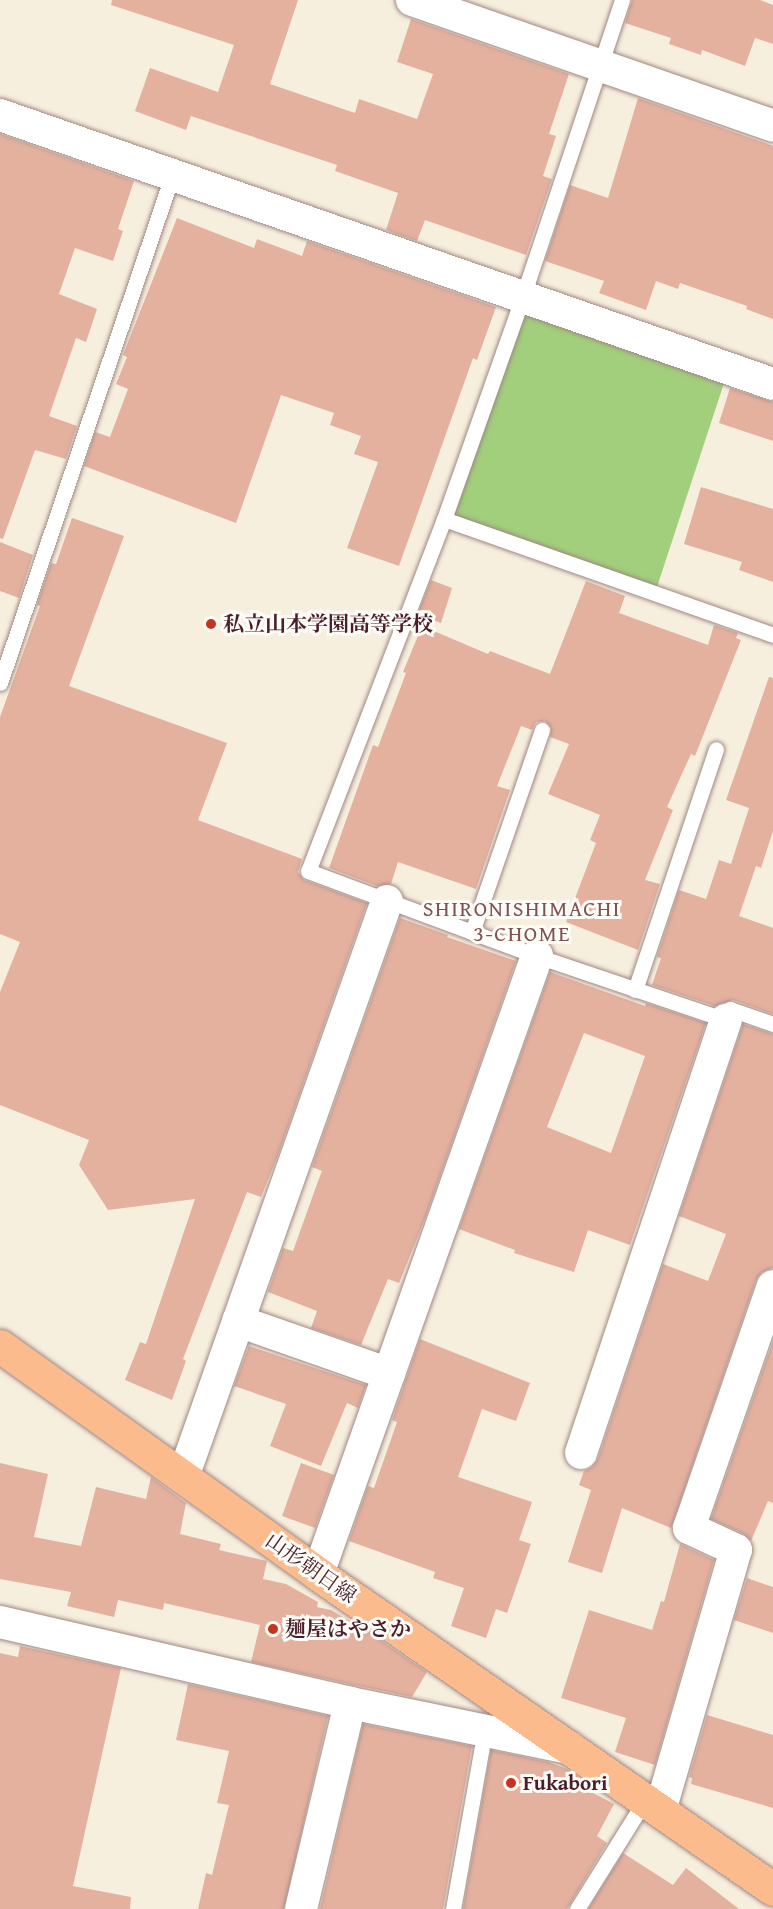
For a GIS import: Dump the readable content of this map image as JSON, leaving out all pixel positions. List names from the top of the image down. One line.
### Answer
{"streets":{"main road":["山形朝日線"]},"districts":["SHIRONISHIMACHI 3-CHOME"],"places":["私立山本学園高等学校","麺屋はやさか","Fukabori"]}
